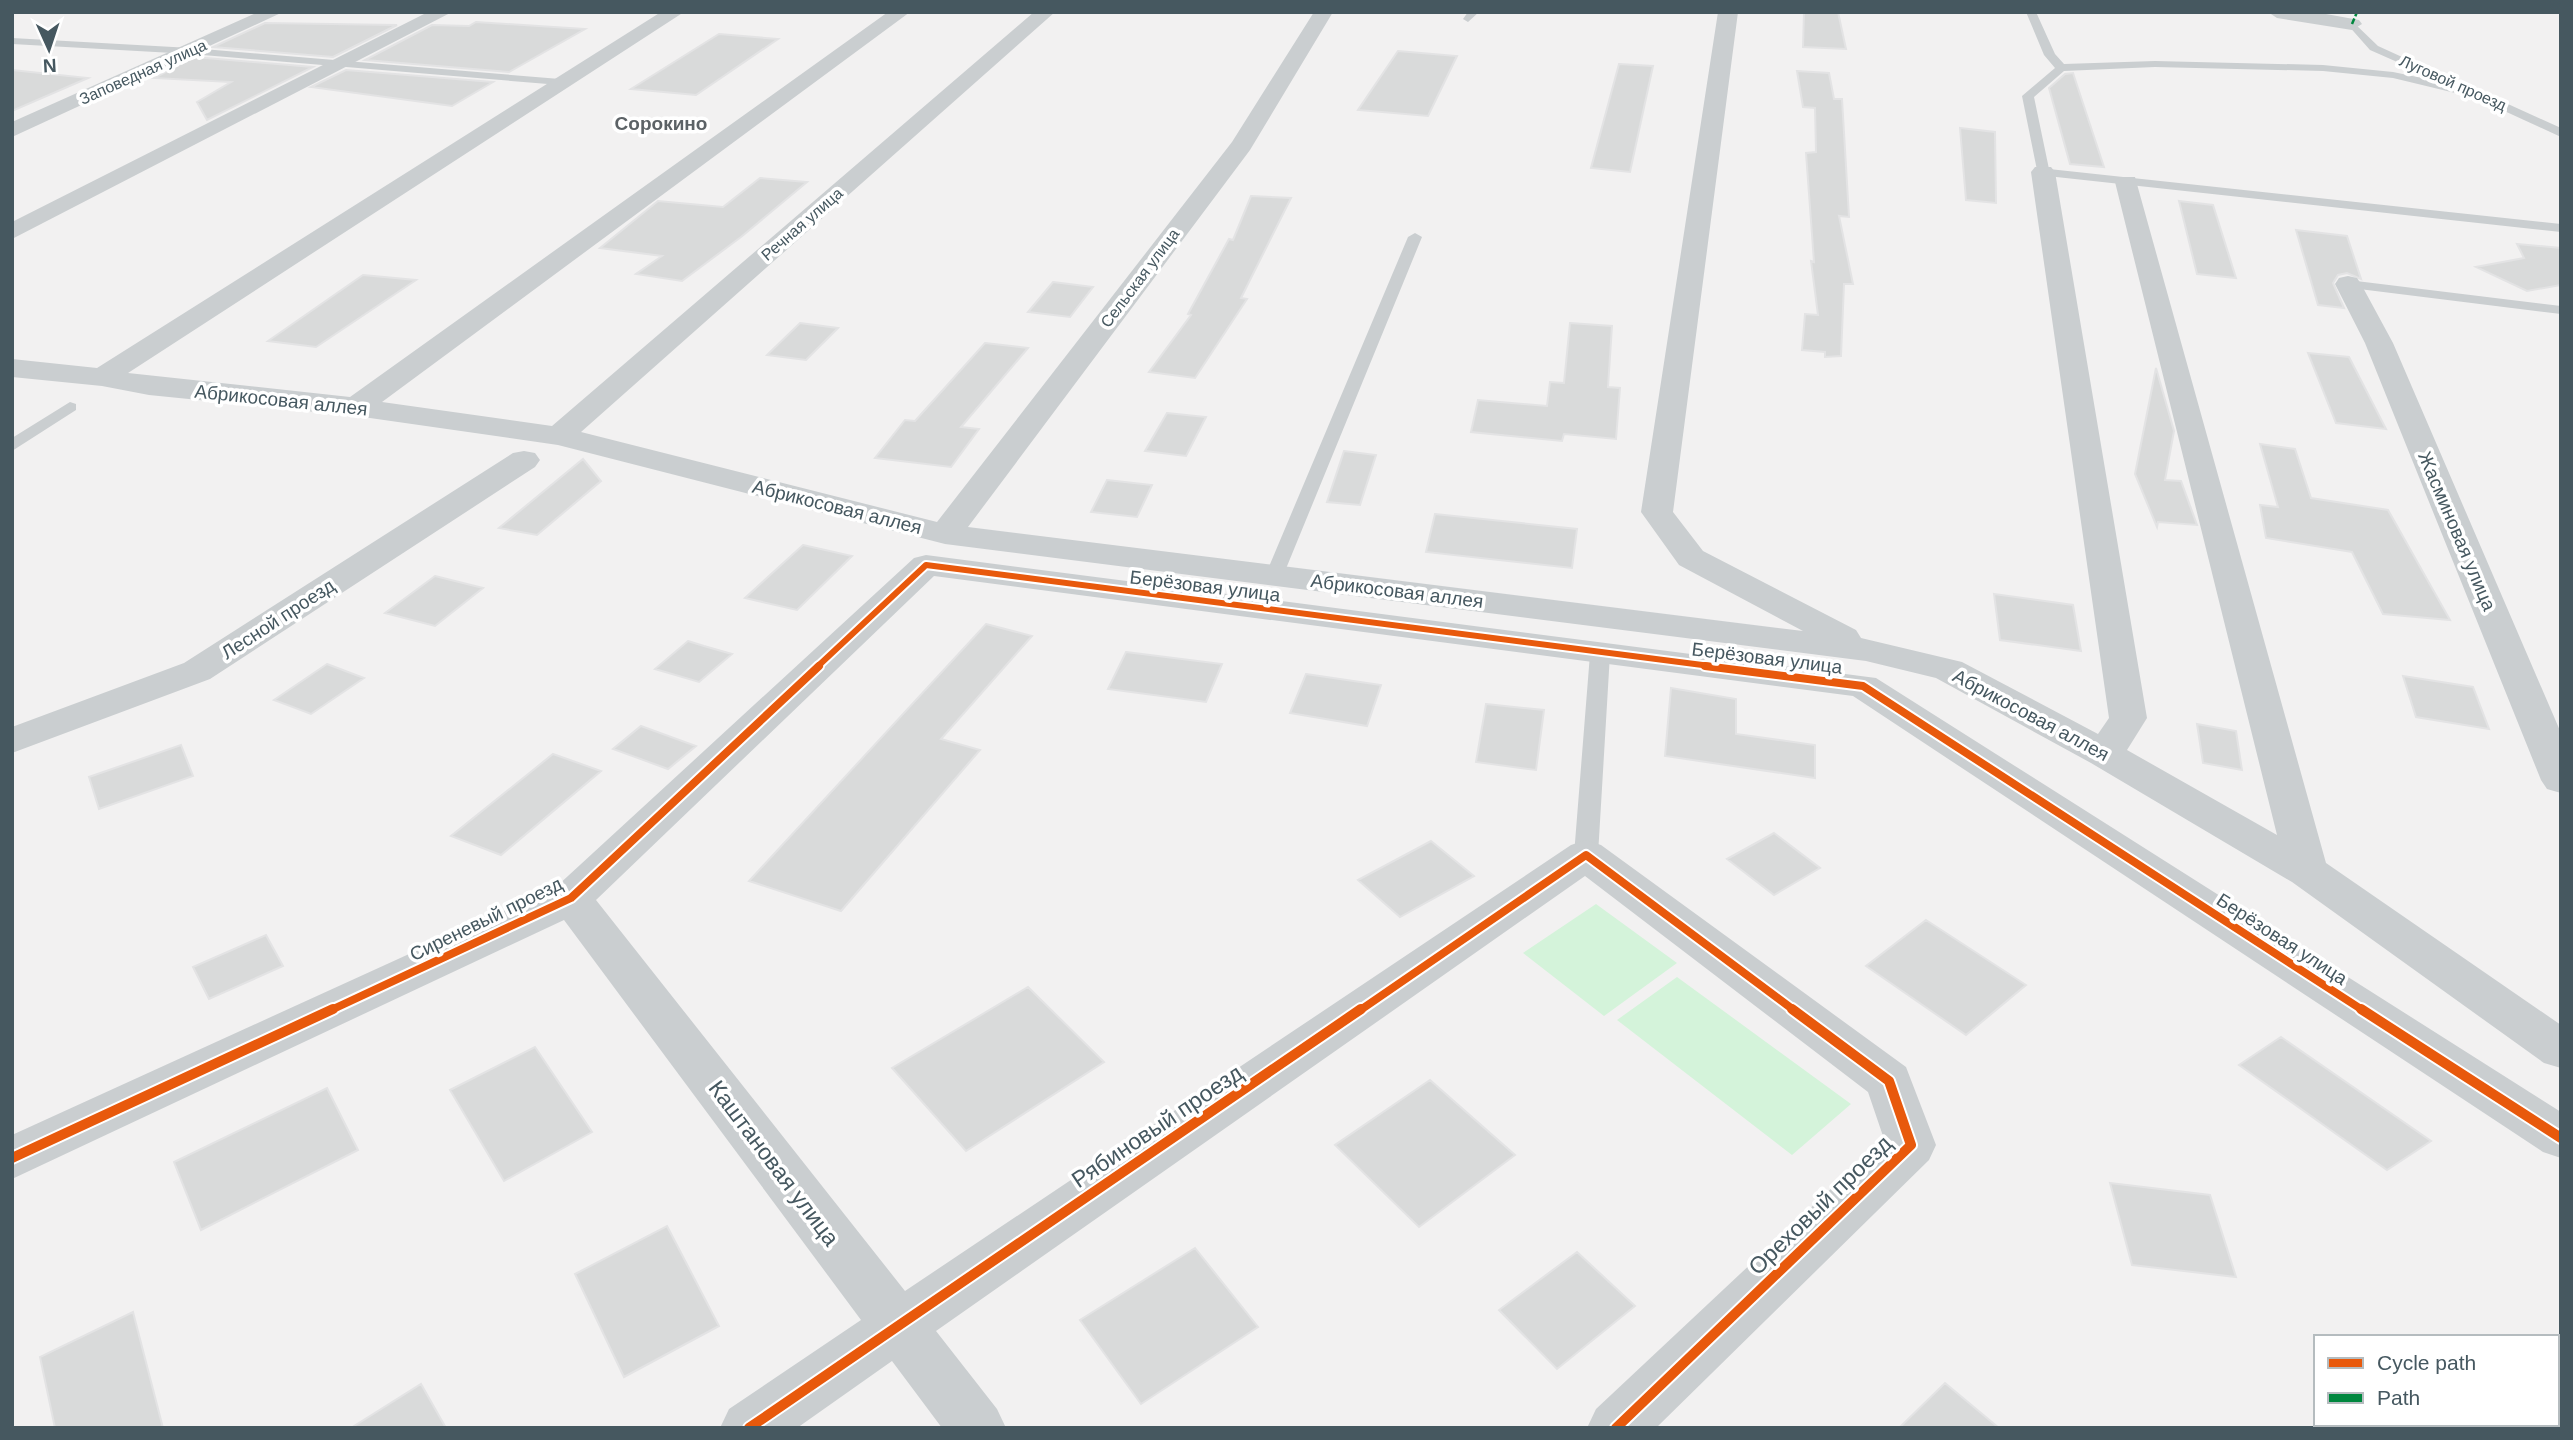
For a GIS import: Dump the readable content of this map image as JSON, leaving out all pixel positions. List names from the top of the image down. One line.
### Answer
{"streets":{"street":["Заповедная улица","Речная улица","Сельская улица","Абрикосовая аллея","Жасминовая улица","Берёзовая улица","Лесной проезд","Сиреневый проезд","Рябиновый проезд","Каштановая улица","Ореховый проезд"],"lane":["Луговой проезд"]},"crossings":[["Речная улица","Абрикосовая аллея"],["Сельская улица","Абрикосовая аллея"],["Сельская улица","Берёзовая улица"],["Сельская улица","Сиреневый проезд"],["Абрикосовая аллея","Берёзовая улица"],["Абрикосовая аллея","Сиреневый проезд"],["Берёзовая улица","Сиреневый проезд"],["Сиреневый проезд","Каштановая улица"],["Рябиновый проезд","Каштановая улица"],["Рябиновый проезд","Ореховый проезд"]],"districts":["Сорокино"],"legend":["Cycle path","Path"],"north":"bottom"}
